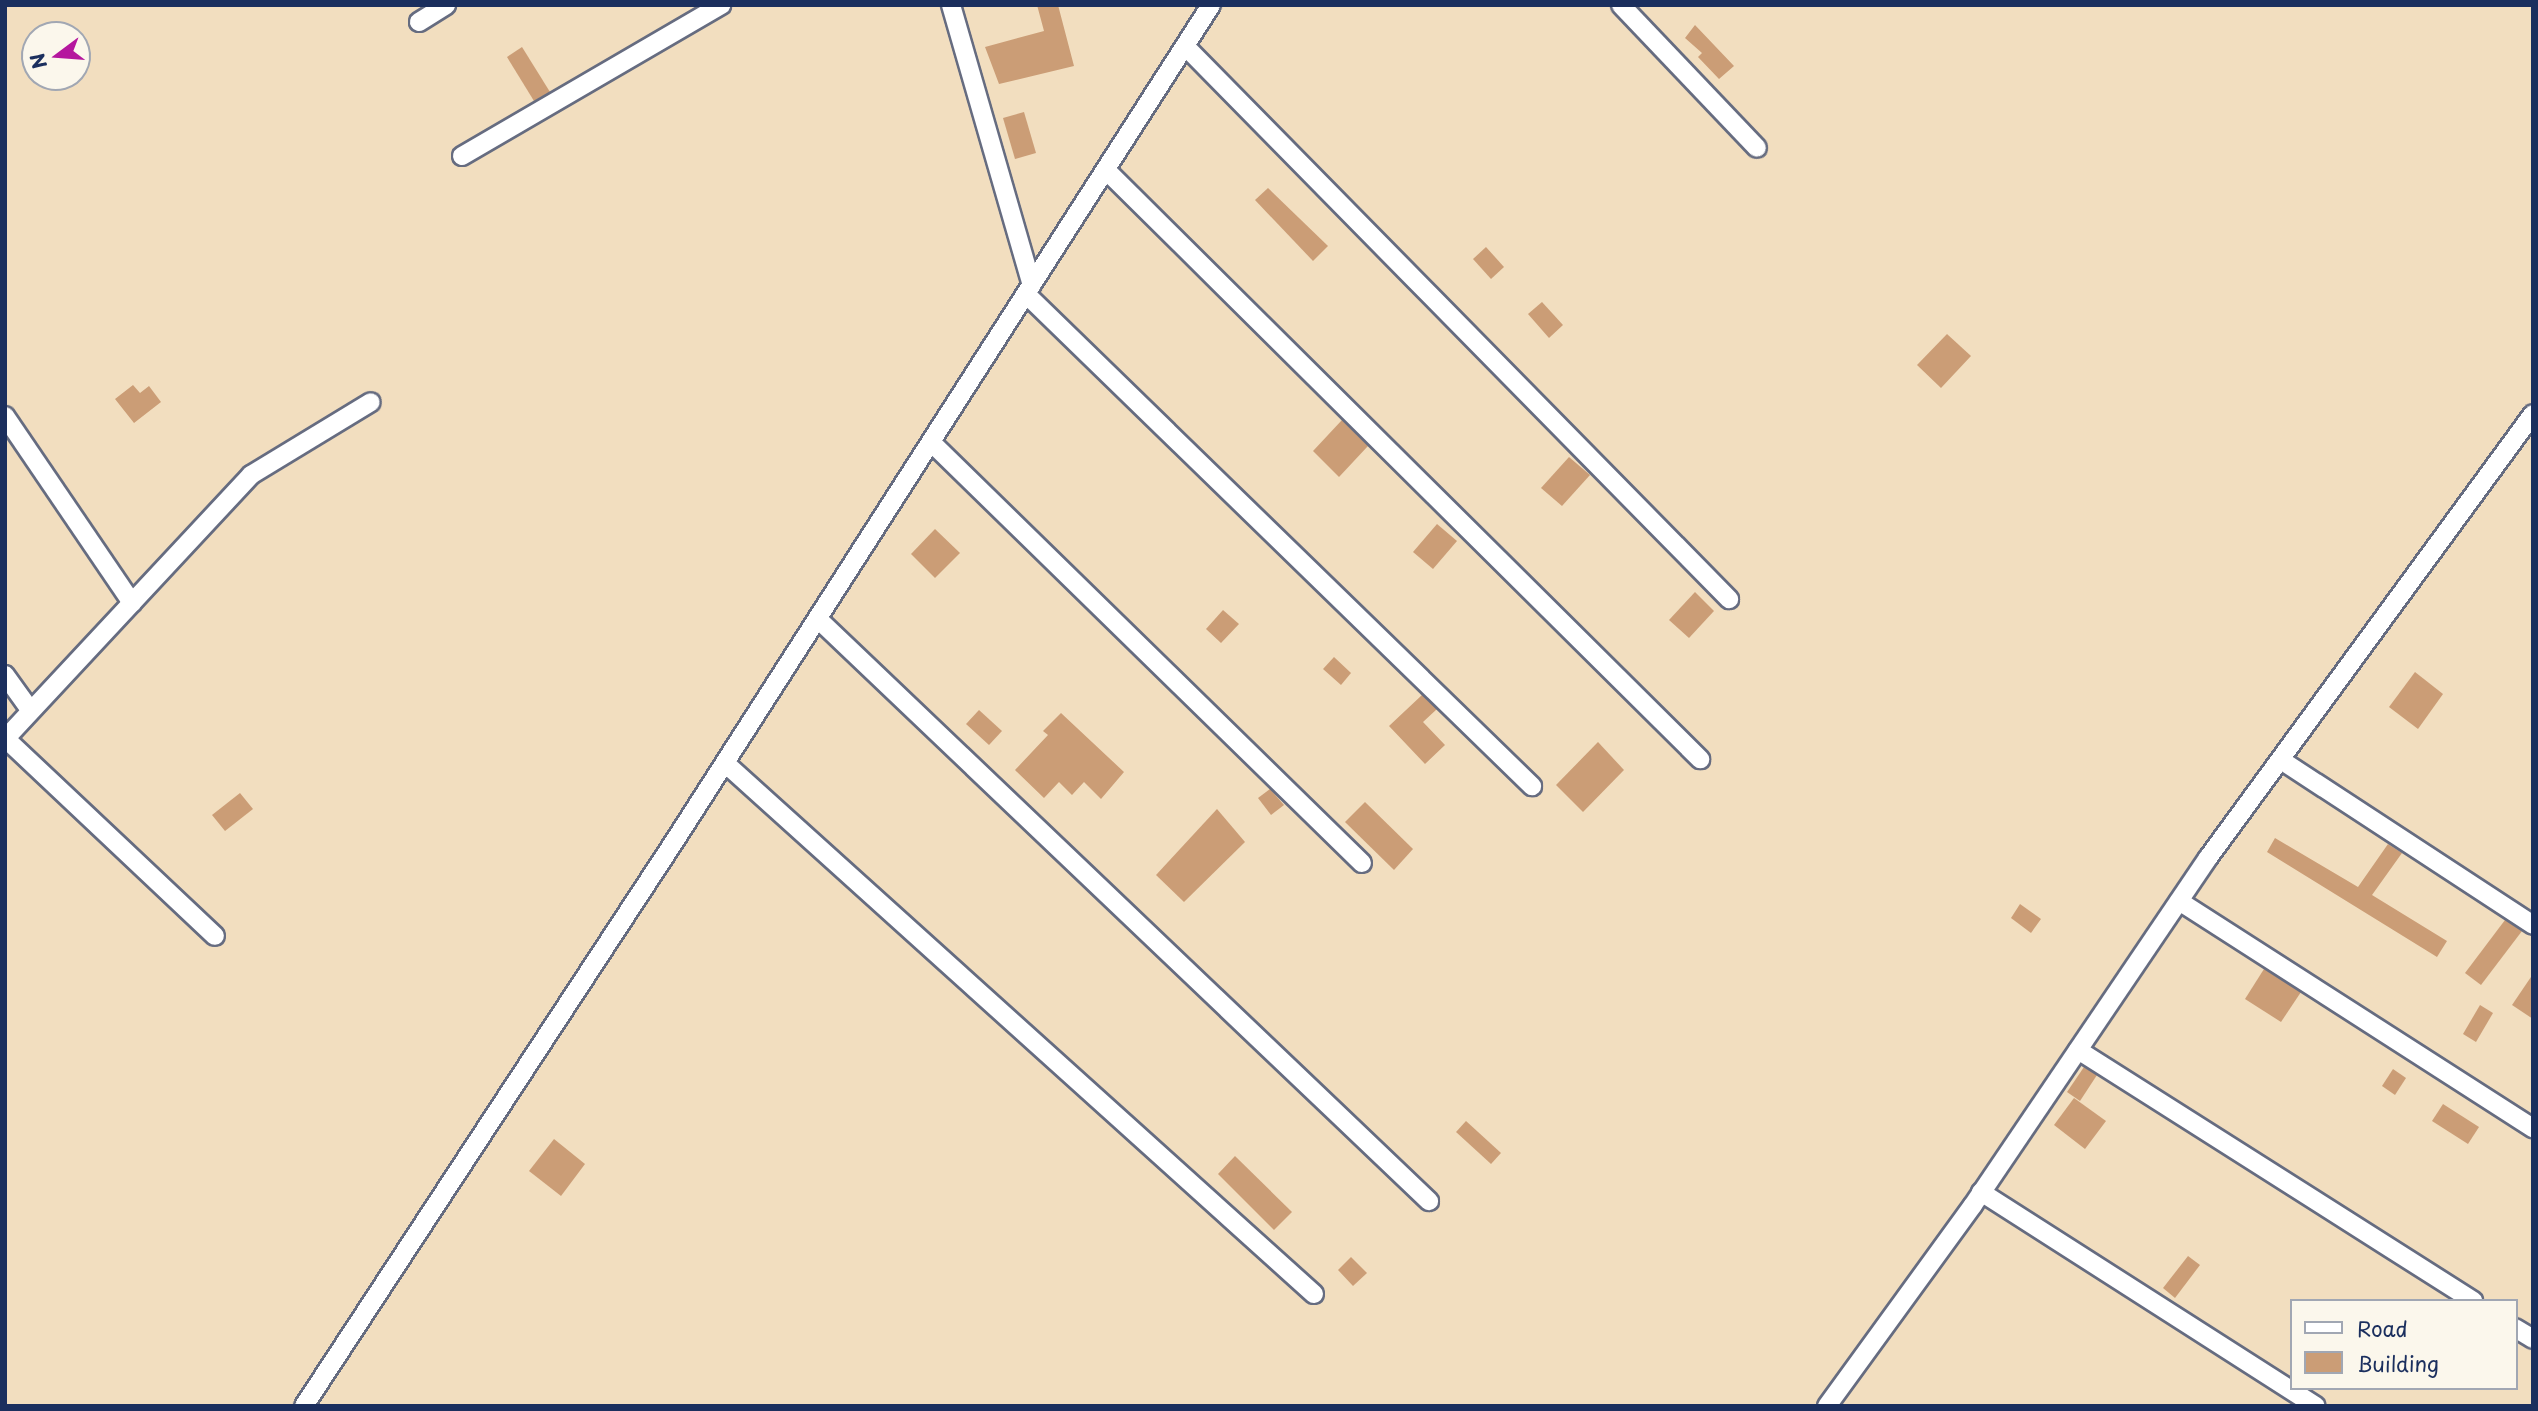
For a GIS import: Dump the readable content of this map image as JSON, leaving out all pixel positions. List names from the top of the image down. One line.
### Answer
{"legend":["Road","Building"],"north":"left"}
